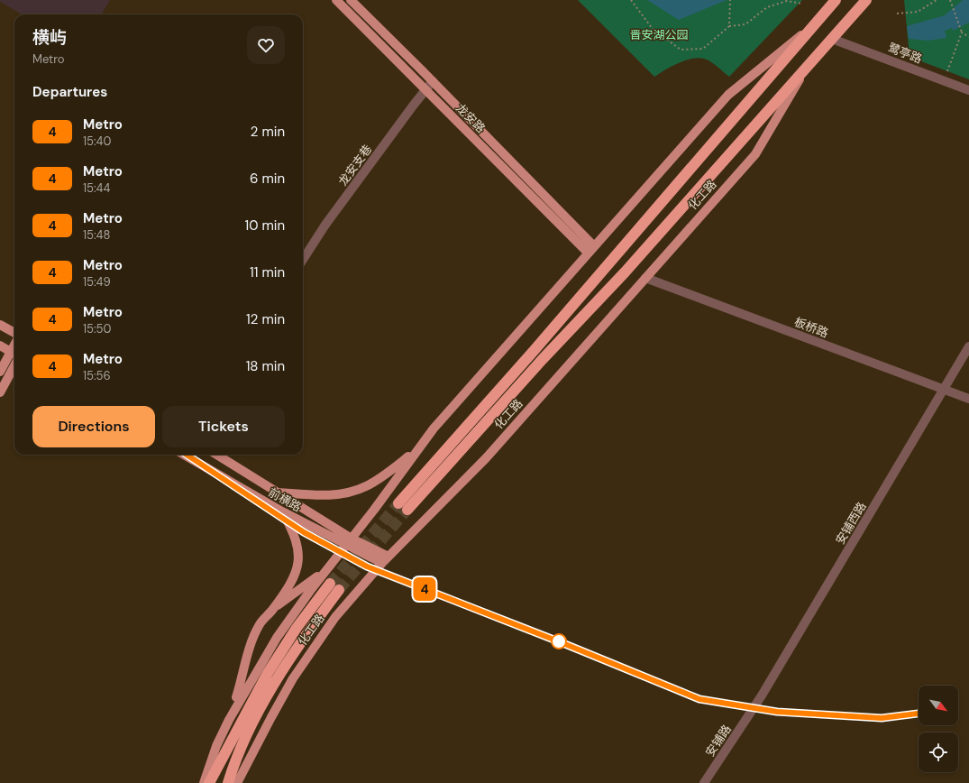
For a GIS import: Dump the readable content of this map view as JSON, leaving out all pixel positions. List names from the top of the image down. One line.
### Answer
{"streets":{"highway":["化工路"],"main road":["龙安路","前横路"],"street":["鹭亭路","龙安支巷","板桥路","安铺西路","安铺路"]},"crossings":[["鹭亭路","化工路"],["龙安路","龙安支巷"],["化工路","板桥路"],["化工路","前横路"],["板桥路","安铺西路"],["安铺西路","安铺路"]],"parks":["晋安湖公园"],"lines":["metro line 4"],"north":"bottom right","page":{"on_map":"4","heading":[["横屿","Metro"],"Departures"],"list":[{"mark":"4","name":"Metro","note":"15:40","value":"2 min"},{"mark":"4","name":"Metro","note":"15:44","value":"6 min"},{"mark":"4","name":"Metro","note":"15:48","value":"10 min"},{"mark":"4","name":"Metro","note":"15:49","value":"11 min"},{"mark":"4","name":"Metro","note":"15:50","value":"12 min"},{"mark":"4","name":"Metro","note":"15:56","value":"18 min"}],"buttons":["Directions","Tickets"]}}
